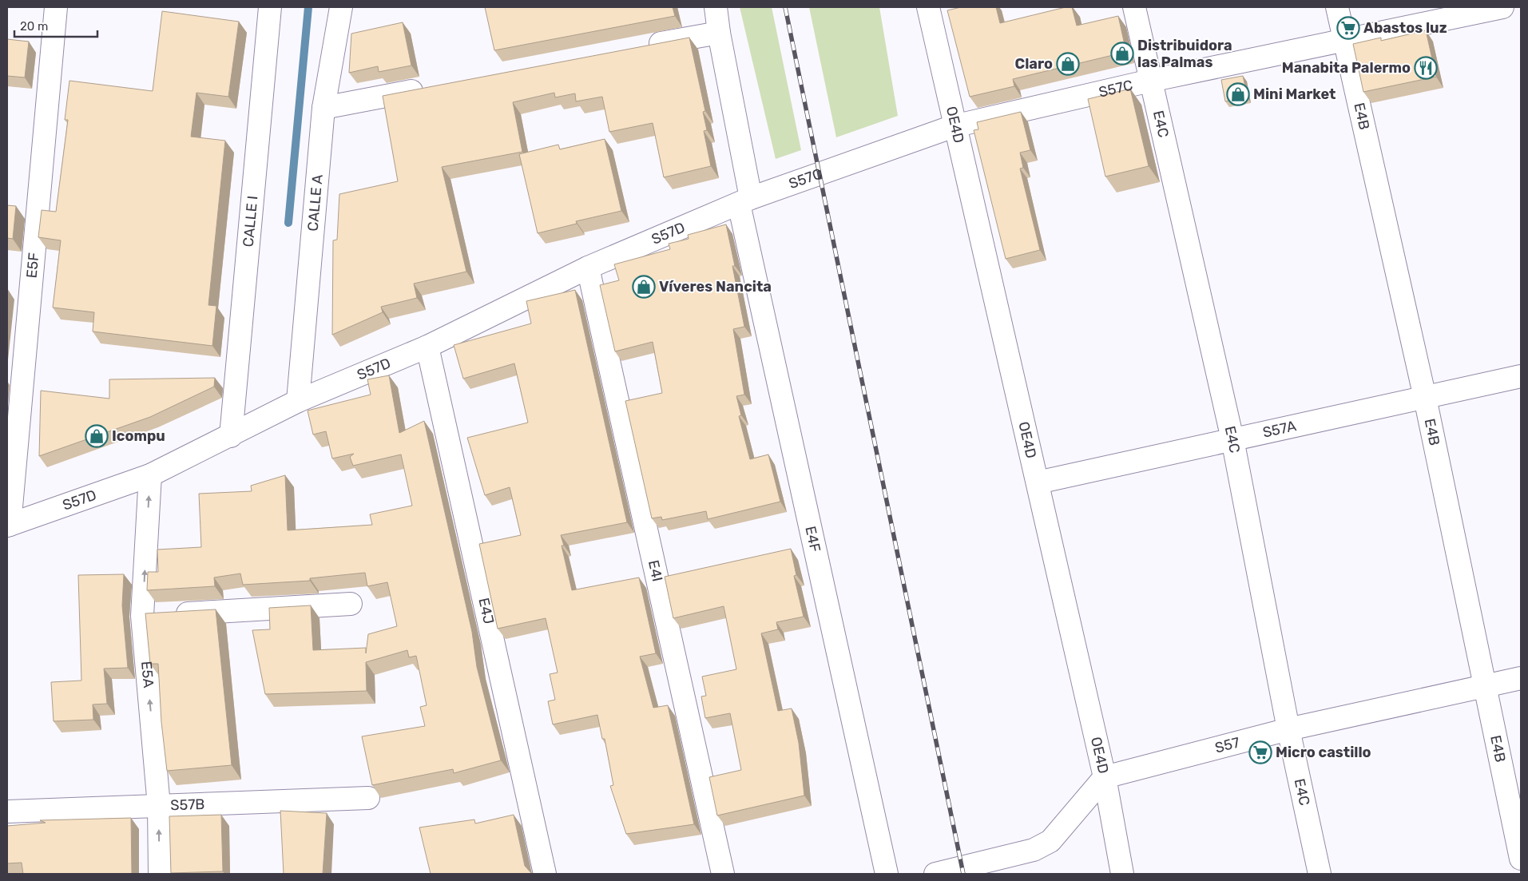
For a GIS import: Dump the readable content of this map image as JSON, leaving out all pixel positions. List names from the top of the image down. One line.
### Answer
{"streets":{"street":["S57C","E4B","E4C","OE4D","CALLE A","CALLE I","S57D","E5F","S57A","E4F","E4I","E4J","E5A","S57","S57B"]},"crossings":[["S57C","E4B"],["S57C","E4C"],["S57C","OE4D"],["S57C","S57D"],["S57C","E4F"],["E4B","S57A"],["E4B","S57"],["E4C","S57A"],["E4C","S57"],["OE4D","S57A"],["OE4D","S57"],["CALLE A","S57D"],["CALLE I","S57D"],["S57D","E5F"],["S57D","E4F"],["S57D","E4I"],["S57D","E4J"],["S57D","E5A"],["E5A","S57B"]],"one_way":["E5A"],"places":{"supermarket":["Abastos luz","Micro castillo"],"shop":["Distribuidora las Palmas","Claro","Mini Market","Víveres Nancita","Icompu"],"restaurant":["Manabita Palermo"]},"scale_bar":"20 m"}
